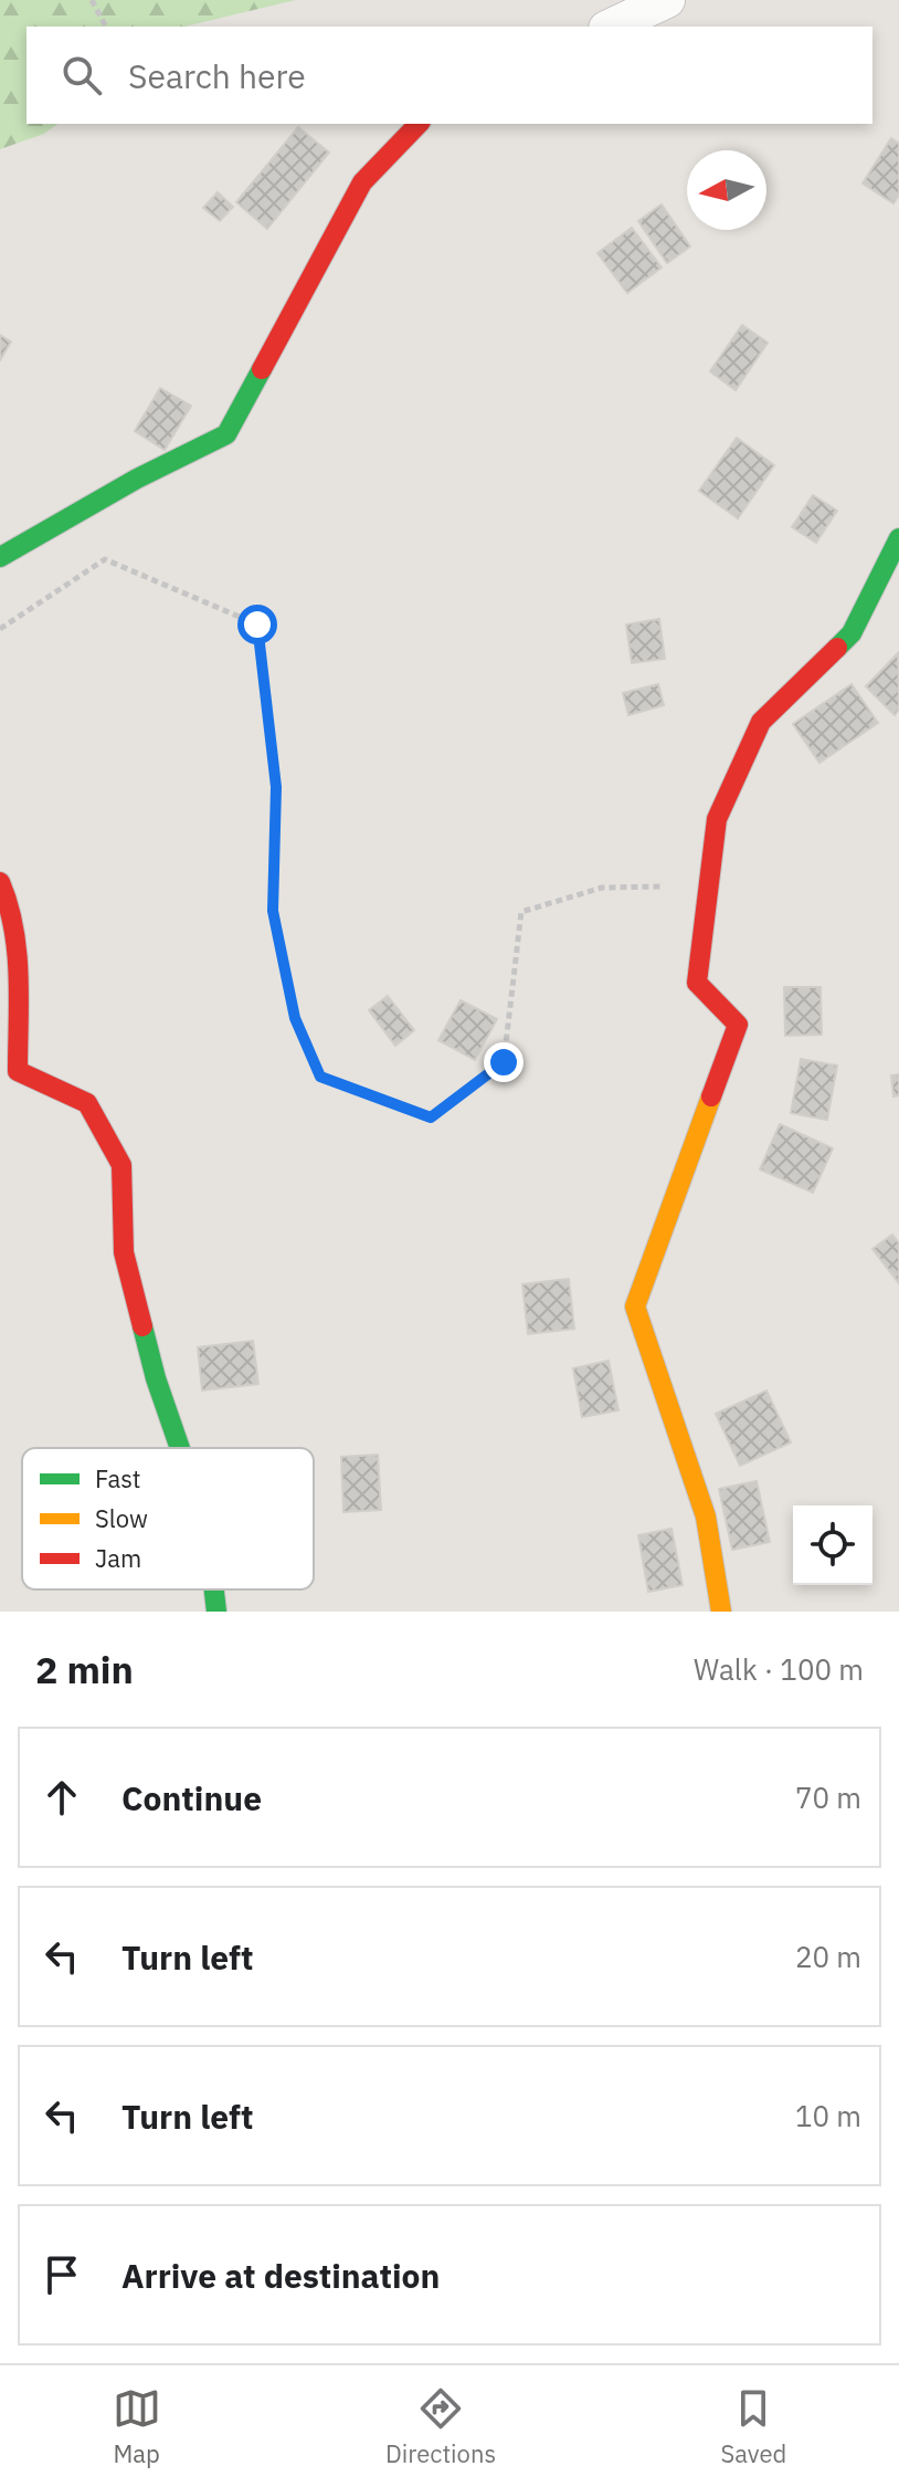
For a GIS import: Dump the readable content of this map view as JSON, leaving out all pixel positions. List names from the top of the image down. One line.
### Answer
{"legend":["Fast","Slow","Jam"],"north":"left","page":{"search":"Search here","heading":["2 min","Walk · 100 m"],"list":[["Continue","70 m"],["Turn left","20 m"],["Turn left","10 m"],"Arrive at destination"],"nav":["Map","Directions","Saved"]}}
